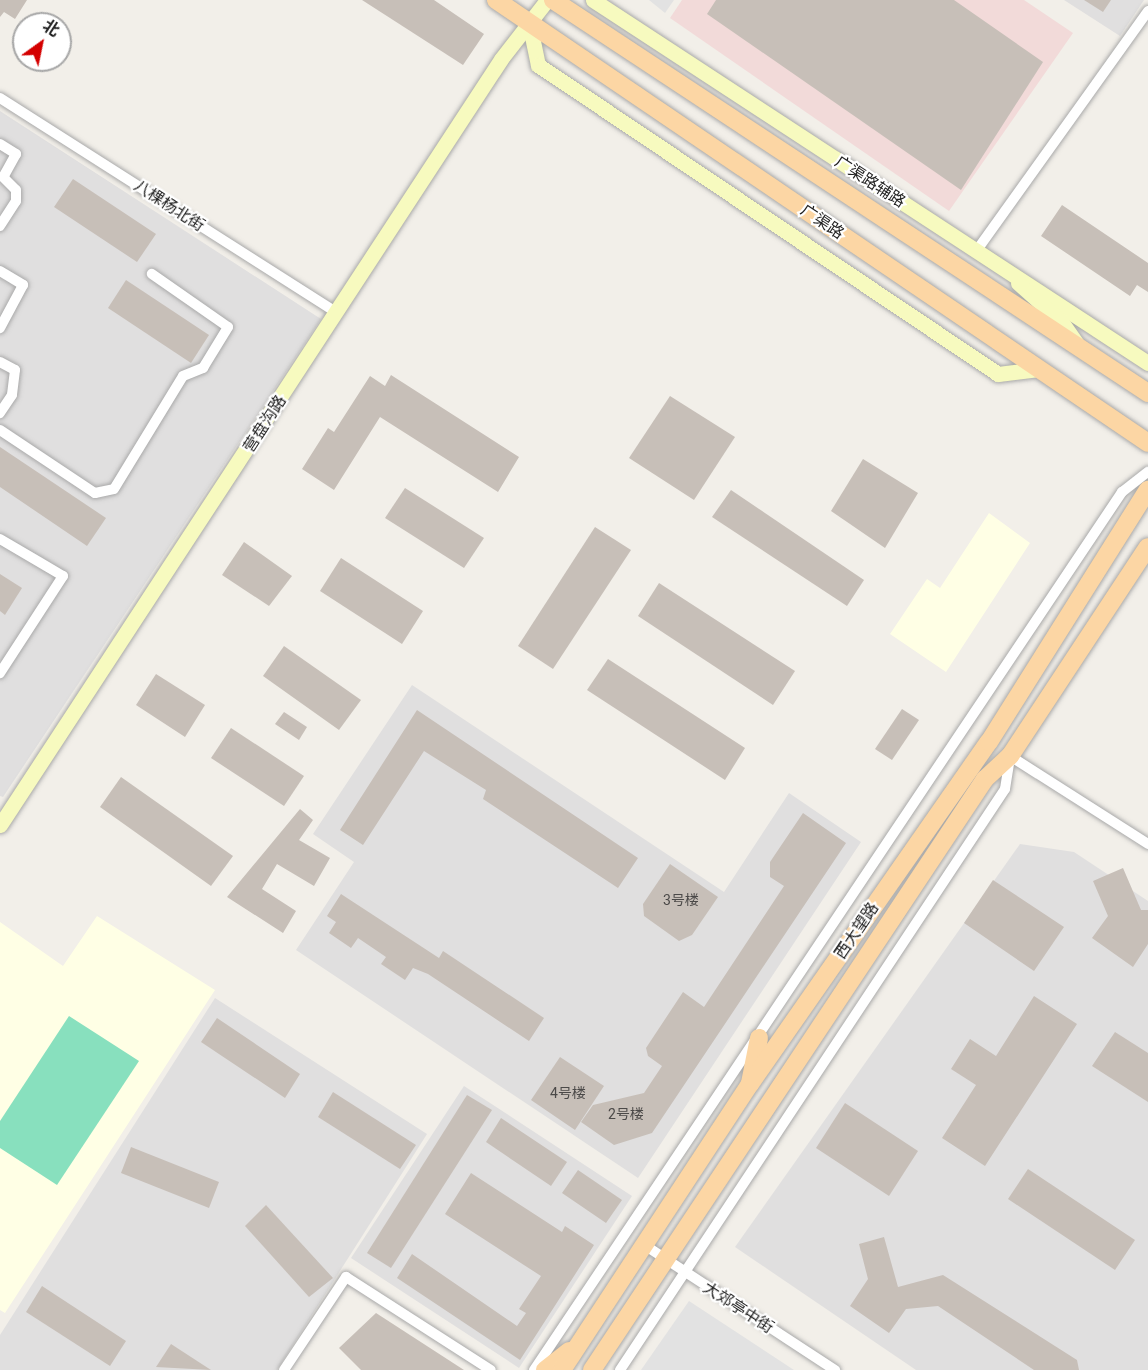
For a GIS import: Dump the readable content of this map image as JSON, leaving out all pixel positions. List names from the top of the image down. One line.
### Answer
{"streets":{"main road":["广渠路","西大望路"],"street":["广渠路辅路","八棵杨北街","营盘沟路","大郊亭中街"]},"crossings":[["八棵杨北街","营盘沟路"],["广渠路","营盘沟路"],["西大望路","大郊亭中街"]],"house_numbers":["3号楼","4号楼","2号楼"],"north":"top right"}
